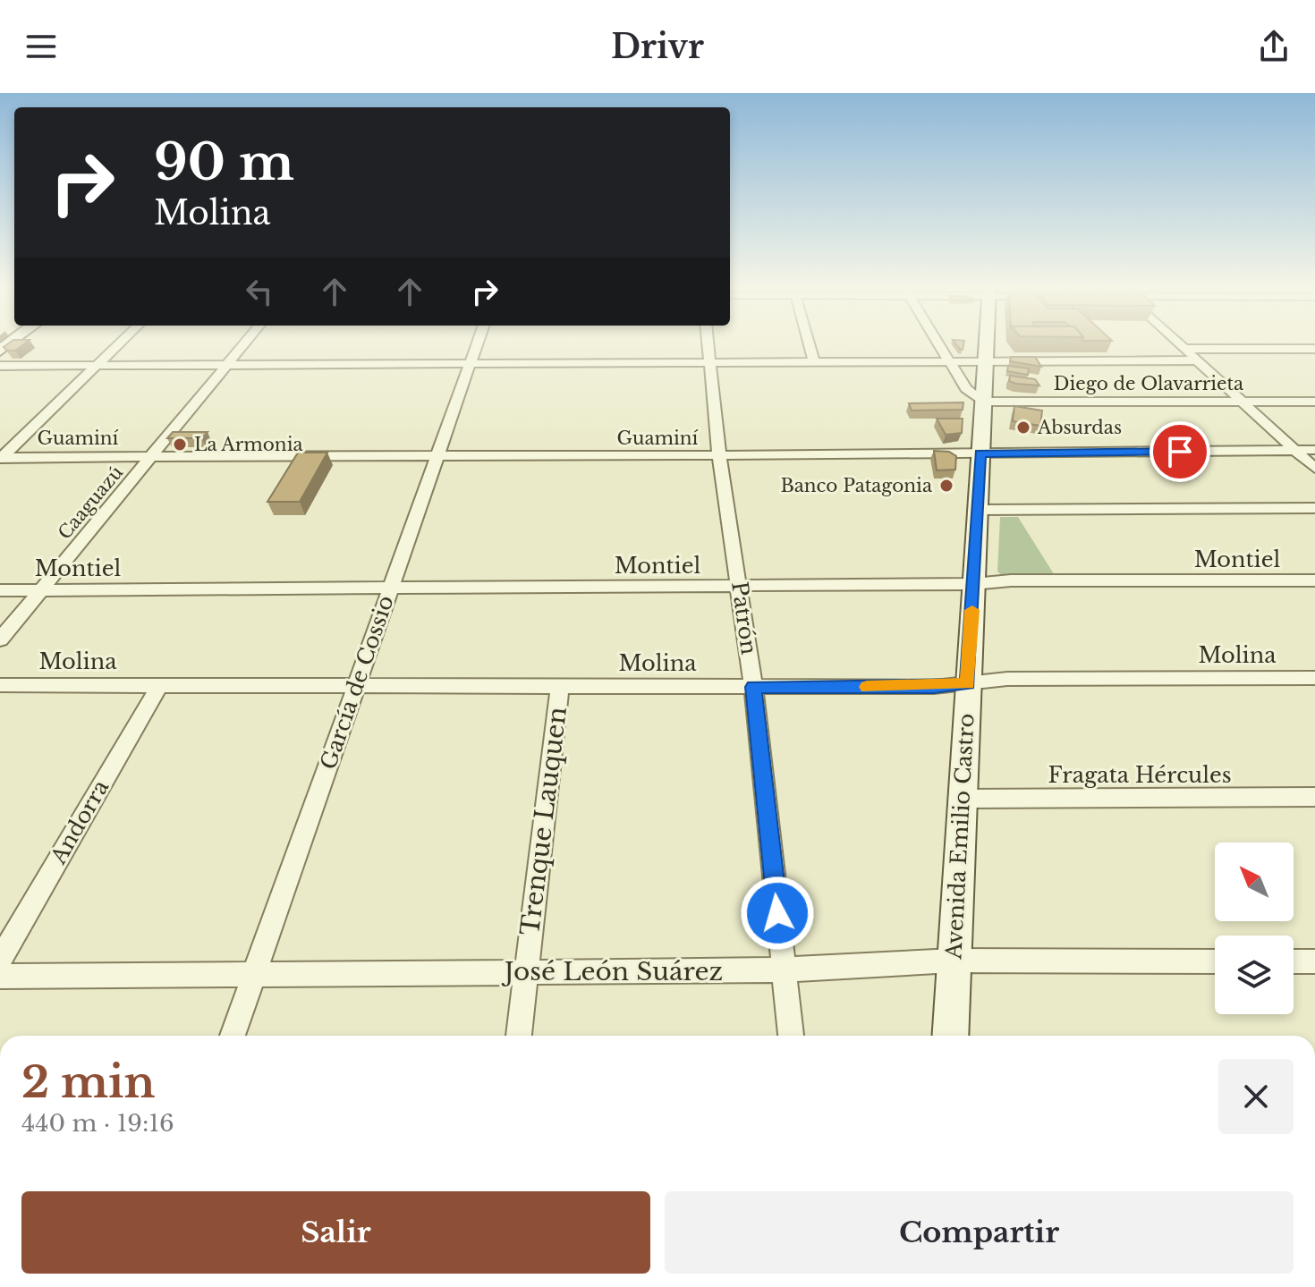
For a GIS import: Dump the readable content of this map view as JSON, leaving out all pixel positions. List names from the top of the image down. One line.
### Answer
{"streets":{"main road":["Avenida Emilio Castro"],"street":["Diego de Olavarrieta","Guaminí","Caaguazú","Montiel","Patrón","Molina","García de Cossio","Fragata Hércules","Trenque Lauquen","Andorra","José León Suárez"]},"crossings":[["Diego de Olavarrieta","Avenida Emilio Castro"],["Guaminí","Caaguazú"],["Guaminí","Patrón"],["Guaminí","García de Cossio"],["Guaminí","Avenida Emilio Castro"],["Caaguazú","Montiel"],["Montiel","Patrón"],["Montiel","García de Cossio"],["Montiel","Avenida Emilio Castro"],["Patrón","Molina"],["Patrón","José León Suárez"],["Molina","García de Cossio"],["Molina","Trenque Lauquen"],["Molina","Andorra"],["Molina","Avenida Emilio Castro"],["García de Cossio","José León Suárez"],["Fragata Hércules","Avenida Emilio Castro"],["Trenque Lauquen","José León Suárez"],["Avenida Emilio Castro","José León Suárez"]],"places":["Absurdas","La Armonia","Banco Patagonia"],"north":"top left","page":{"header":"Drivr","turn":["90 m","Molina"],"heading":["2 min","440 m · 19:16"],"buttons":["Salir","Compartir"]}}
